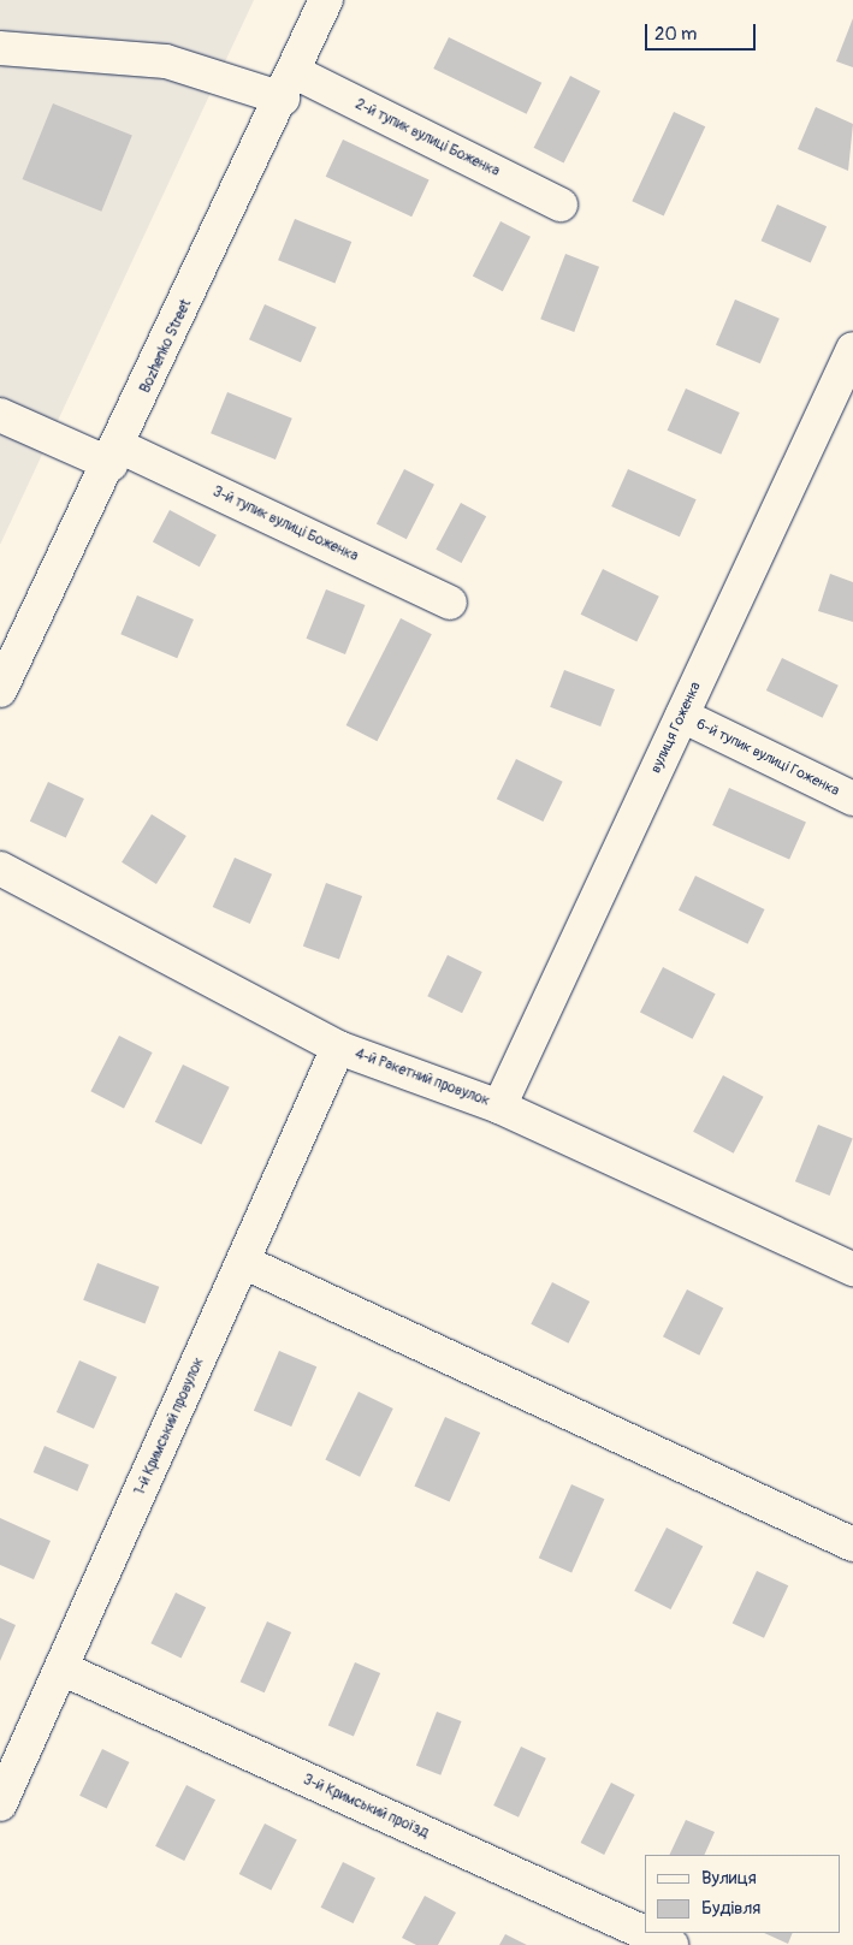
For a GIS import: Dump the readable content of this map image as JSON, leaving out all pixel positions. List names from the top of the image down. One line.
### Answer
{"streets":{"street":["2-й тупик вулиці Боженка","Bozhenko Street","3-й тупик вулиці Боженка","вулиця Гоженка","6-й тупик вулиці Гоженка","4-й Ракетний провулок","1-й Кримський провулок","3-й Кримський проїзд"]},"crossings":[["2-й тупик вулиці Боженка","Bozhenko Street"],["Bozhenko Street","3-й тупик вулиці Боженка"],["вулиця Гоженка","6-й тупик вулиці Гоженка"],["вулиця Гоженка","4-й Ракетний провулок"],["4-й Ракетний провулок","1-й Кримський провулок"],["1-й Кримський провулок","3-й Кримський проїзд"]],"legend":["Вулиця","Будівля"],"scale_bar":"20 m"}
